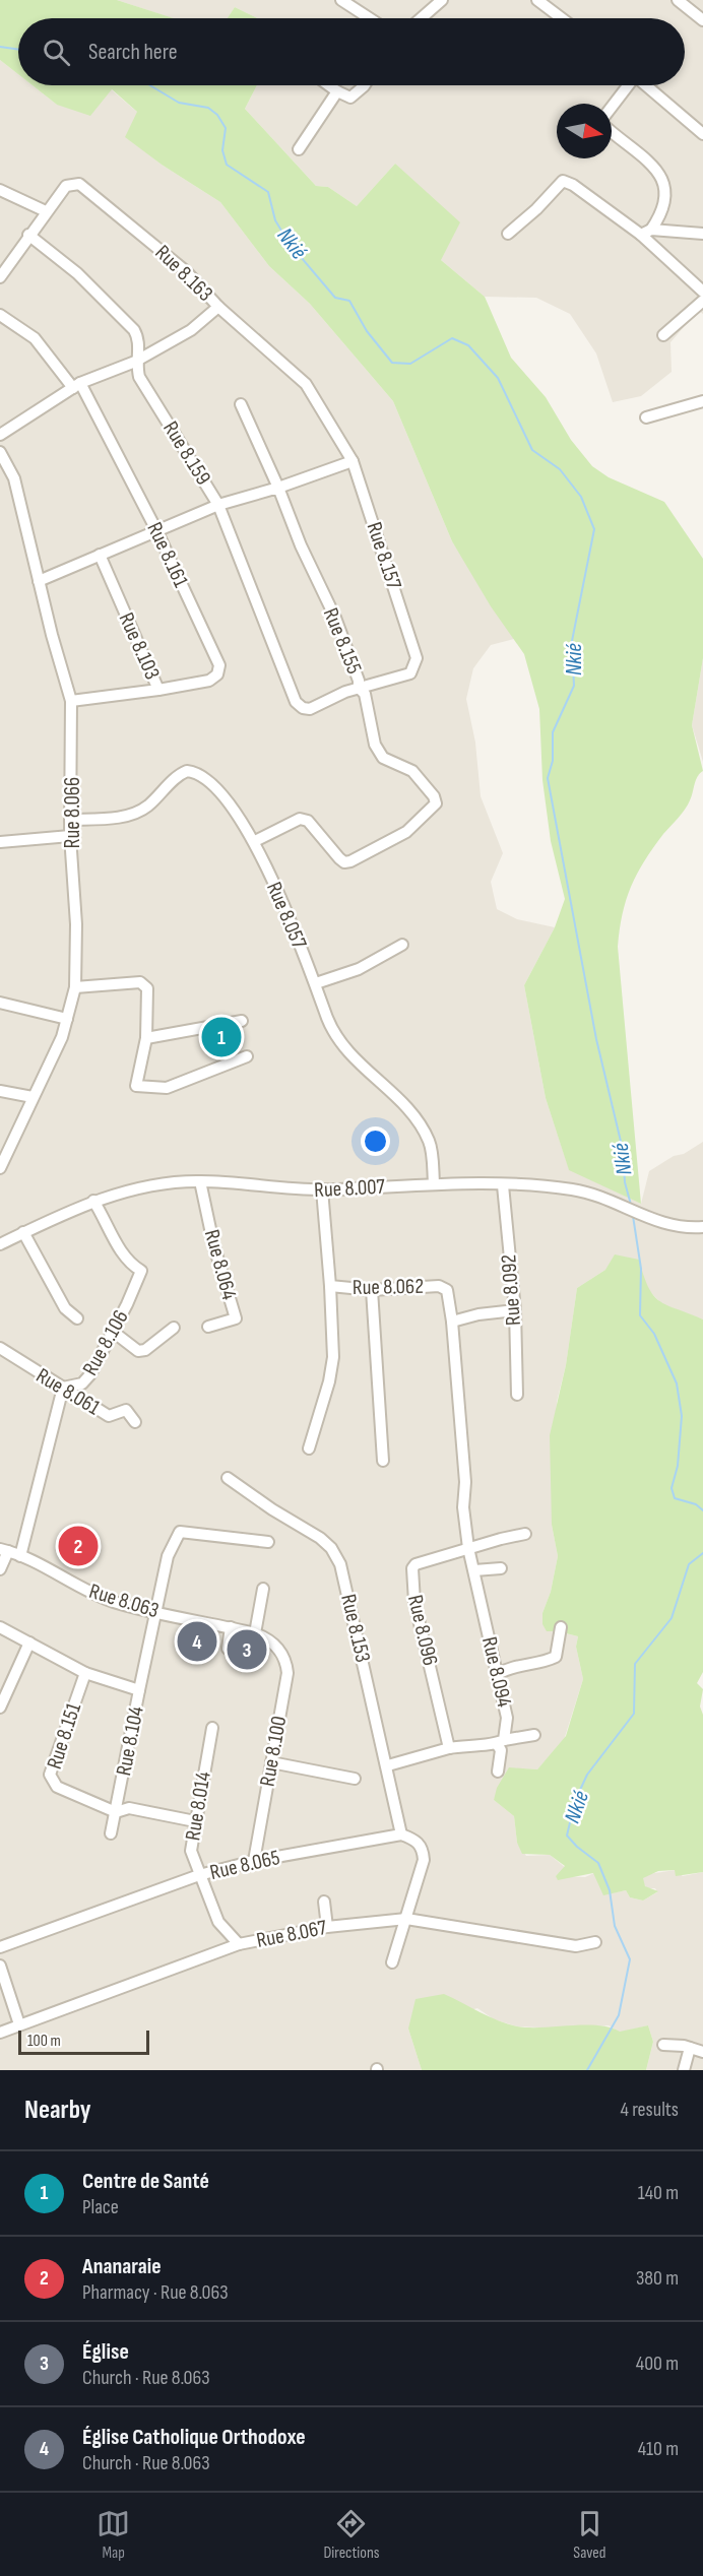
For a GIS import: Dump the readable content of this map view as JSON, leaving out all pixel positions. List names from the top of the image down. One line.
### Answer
{"streets":{"street":["Rue 8.163","Rue 8.159","Rue 8.161","Rue 8.157","Rue 8.155","Rue 8.103","Rue 8.066","Rue 8.057","Rue 8.007","Rue 8.064","Rue 8.062","Rue 8.092","Rue 8.106","Rue 8.061","Rue 8.063","Rue 8.153","Rue 8.096","Rue 8.094","Rue 8.151","Rue 8.104","Rue 8.100","Rue 8.014","Rue 8.065","Rue 8.067"]},"crossings":[["Rue 8.163","Rue 8.159"],["Rue 8.163","Rue 8.161"],["Rue 8.159","Rue 8.157"],["Rue 8.159","Rue 8.155"],["Rue 8.161","Rue 8.103"],["Rue 8.157","Rue 8.155"],["Rue 8.155","Rue 8.057"],["Rue 8.103","Rue 8.066"],["Rue 8.066","Rue 8.057"],["Rue 8.057","Rue 8.007"],["Rue 8.007","Rue 8.064"],["Rue 8.007","Rue 8.062"],["Rue 8.007","Rue 8.092"],["Rue 8.007","Rue 8.106"],["Rue 8.062","Rue 8.094"],["Rue 8.106","Rue 8.061"],["Rue 8.106","Rue 8.063"],["Rue 8.063","Rue 8.100"],["Rue 8.153","Rue 8.065"],["Rue 8.096","Rue 8.094"],["Rue 8.151","Rue 8.104"],["Rue 8.151","Rue 8.014"],["Rue 8.100","Rue 8.065"],["Rue 8.014","Rue 8.065"],["Rue 8.014","Rue 8.067"]],"water":["Nkié"],"scale_bar":"100 m","north":"right","page":{"search":"Search here","pins":["1","2","4","3"],"scale":"100 m","heading":["Nearby","4 results"],"list":[{"mark":"1","name":"Centre de Santé","note":"Place","value":"140 m"},{"mark":"2","name":"Ananaraie","note":"Pharmacy · Rue 8.063","value":"380 m"},{"mark":"3","name":"Église","note":"Church · Rue 8.063","value":"400 m"},{"mark":"4","name":"Église Catholique Orthodoxe","note":"Church · Rue 8.063","value":"410 m"}],"nav":["Map","Directions","Saved"]}}
